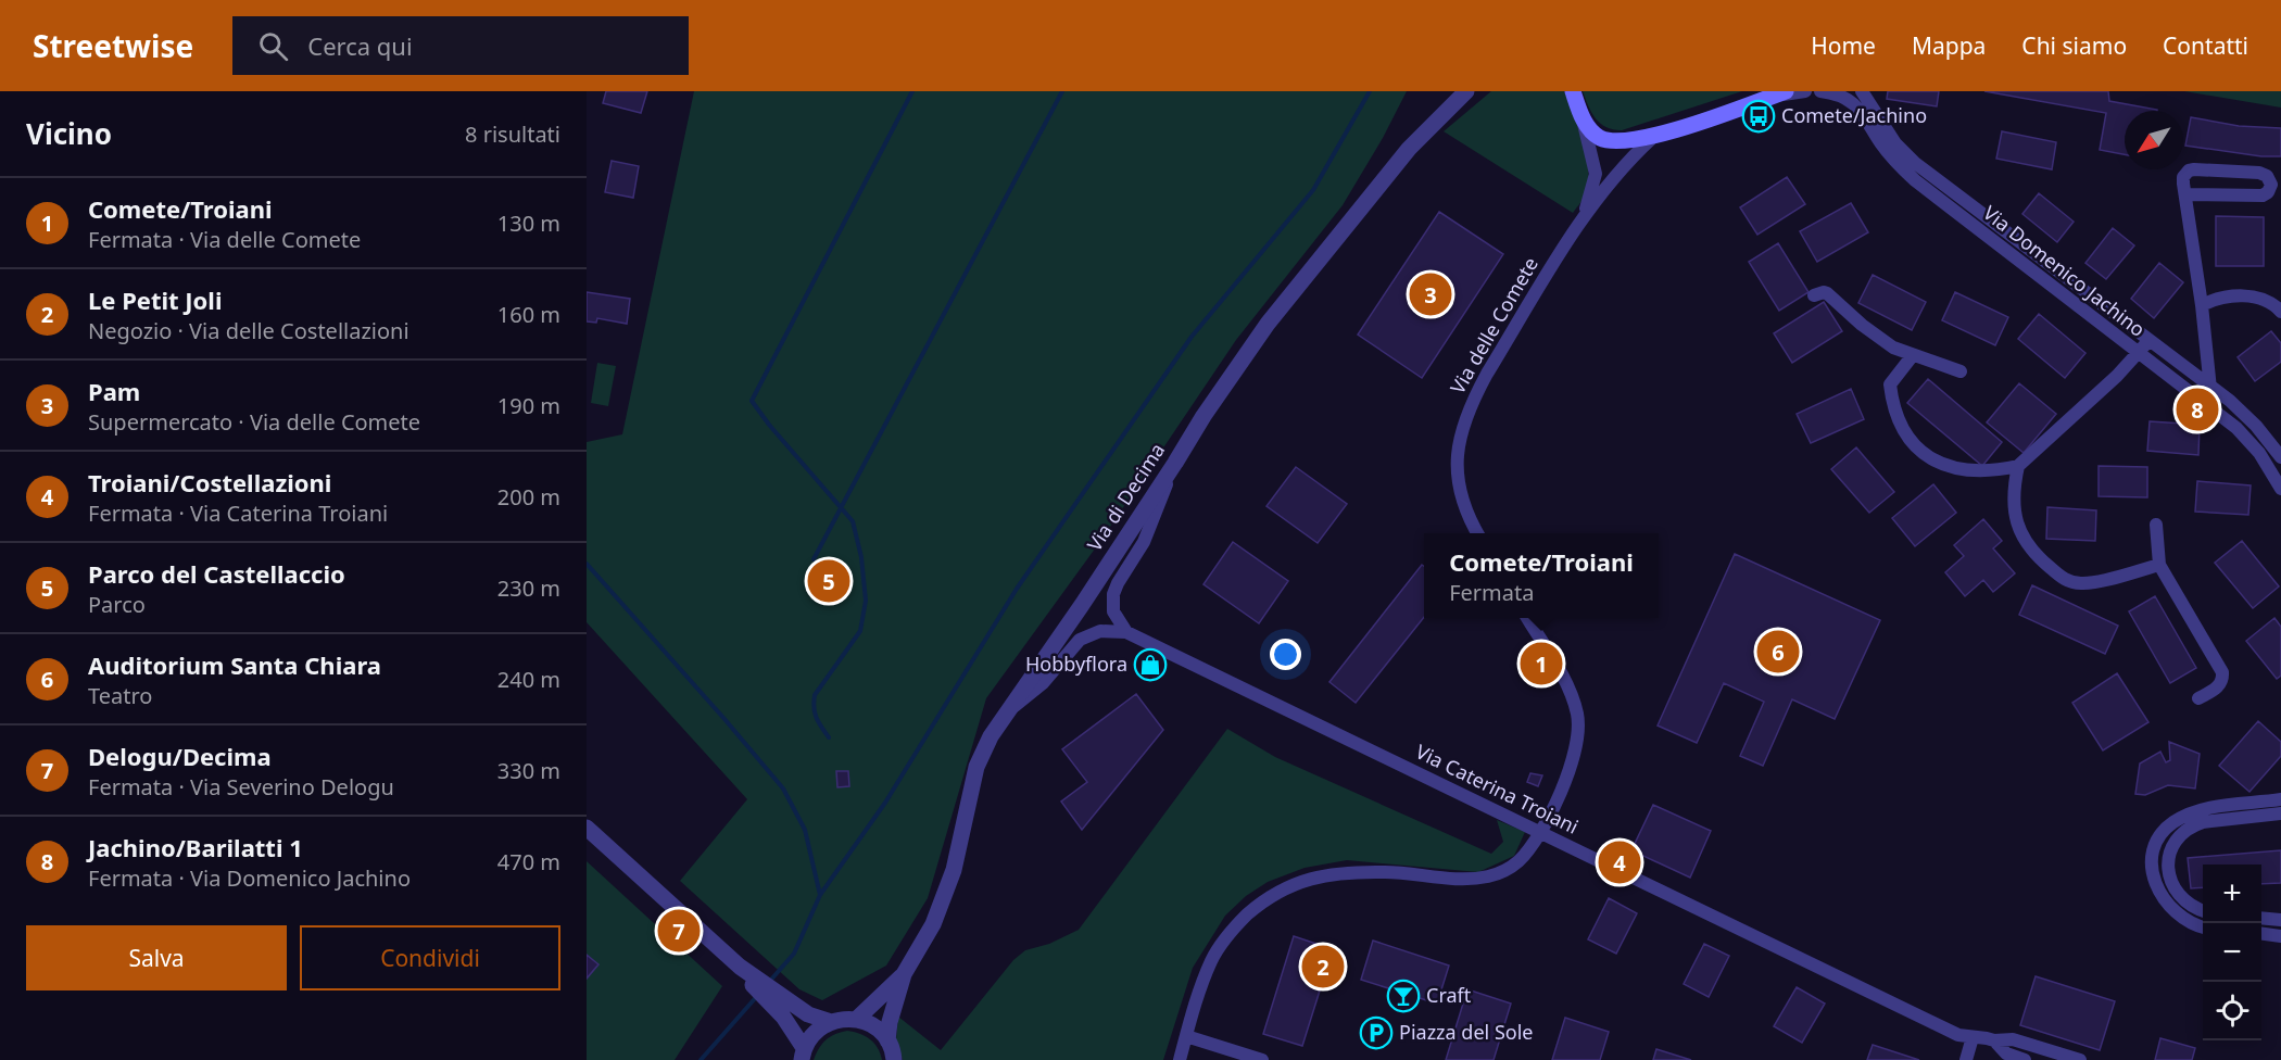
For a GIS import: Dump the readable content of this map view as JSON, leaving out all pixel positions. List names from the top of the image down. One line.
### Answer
{"streets":{"main road":["Via delle Comete"],"street":["Via Domenico Jachino","Via di Decima","Via Caterina Troiani"]},"crossings":[["Via di Decima","Via Caterina Troiani"]],"places":{"bus stop":["Comete/Jachino"],"shop":["Hobbyflora"],"bar":["Craft"],"parking":["Piazza del Sole"]},"north":"bottom left","page":{"header":"Streetwise","search":"Cerca qui","nav":["Home","Mappa","Chi siamo","Contatti"],"heading":["Vicino","8 risultati"],"list":[{"mark":"1","name":"Comete/Troiani","note":"Fermata · Via delle Comete","value":"130 m"},{"mark":"2","name":"Le Petit Joli","note":"Negozio · Via delle Costellazioni","value":"160 m"},{"mark":"3","name":"Pam","note":"Supermercato · Via delle Comete","value":"190 m"},{"mark":"4","name":"Troiani/Costellazioni","note":"Fermata · Via Caterina Troiani","value":"200 m"},{"mark":"5","name":"Parco del Castellaccio","note":"Parco","value":"230 m"},{"mark":"6","name":"Auditorium Santa Chiara","note":"Teatro","value":"240 m"},{"mark":"7","name":"Delogu/Decima","note":"Fermata · Via Severino Delogu","value":"330 m"},{"mark":"8","name":"Jachino/Barilatti 1","note":"Fermata · Via Domenico Jachino","value":"470 m"}],"pins":["3","8","5","6","1","4","7","2"],"popup":["Comete/Troiani","Fermata"],"map_buttons":["+","−"],"buttons":["Salva","Condividi"]}}
